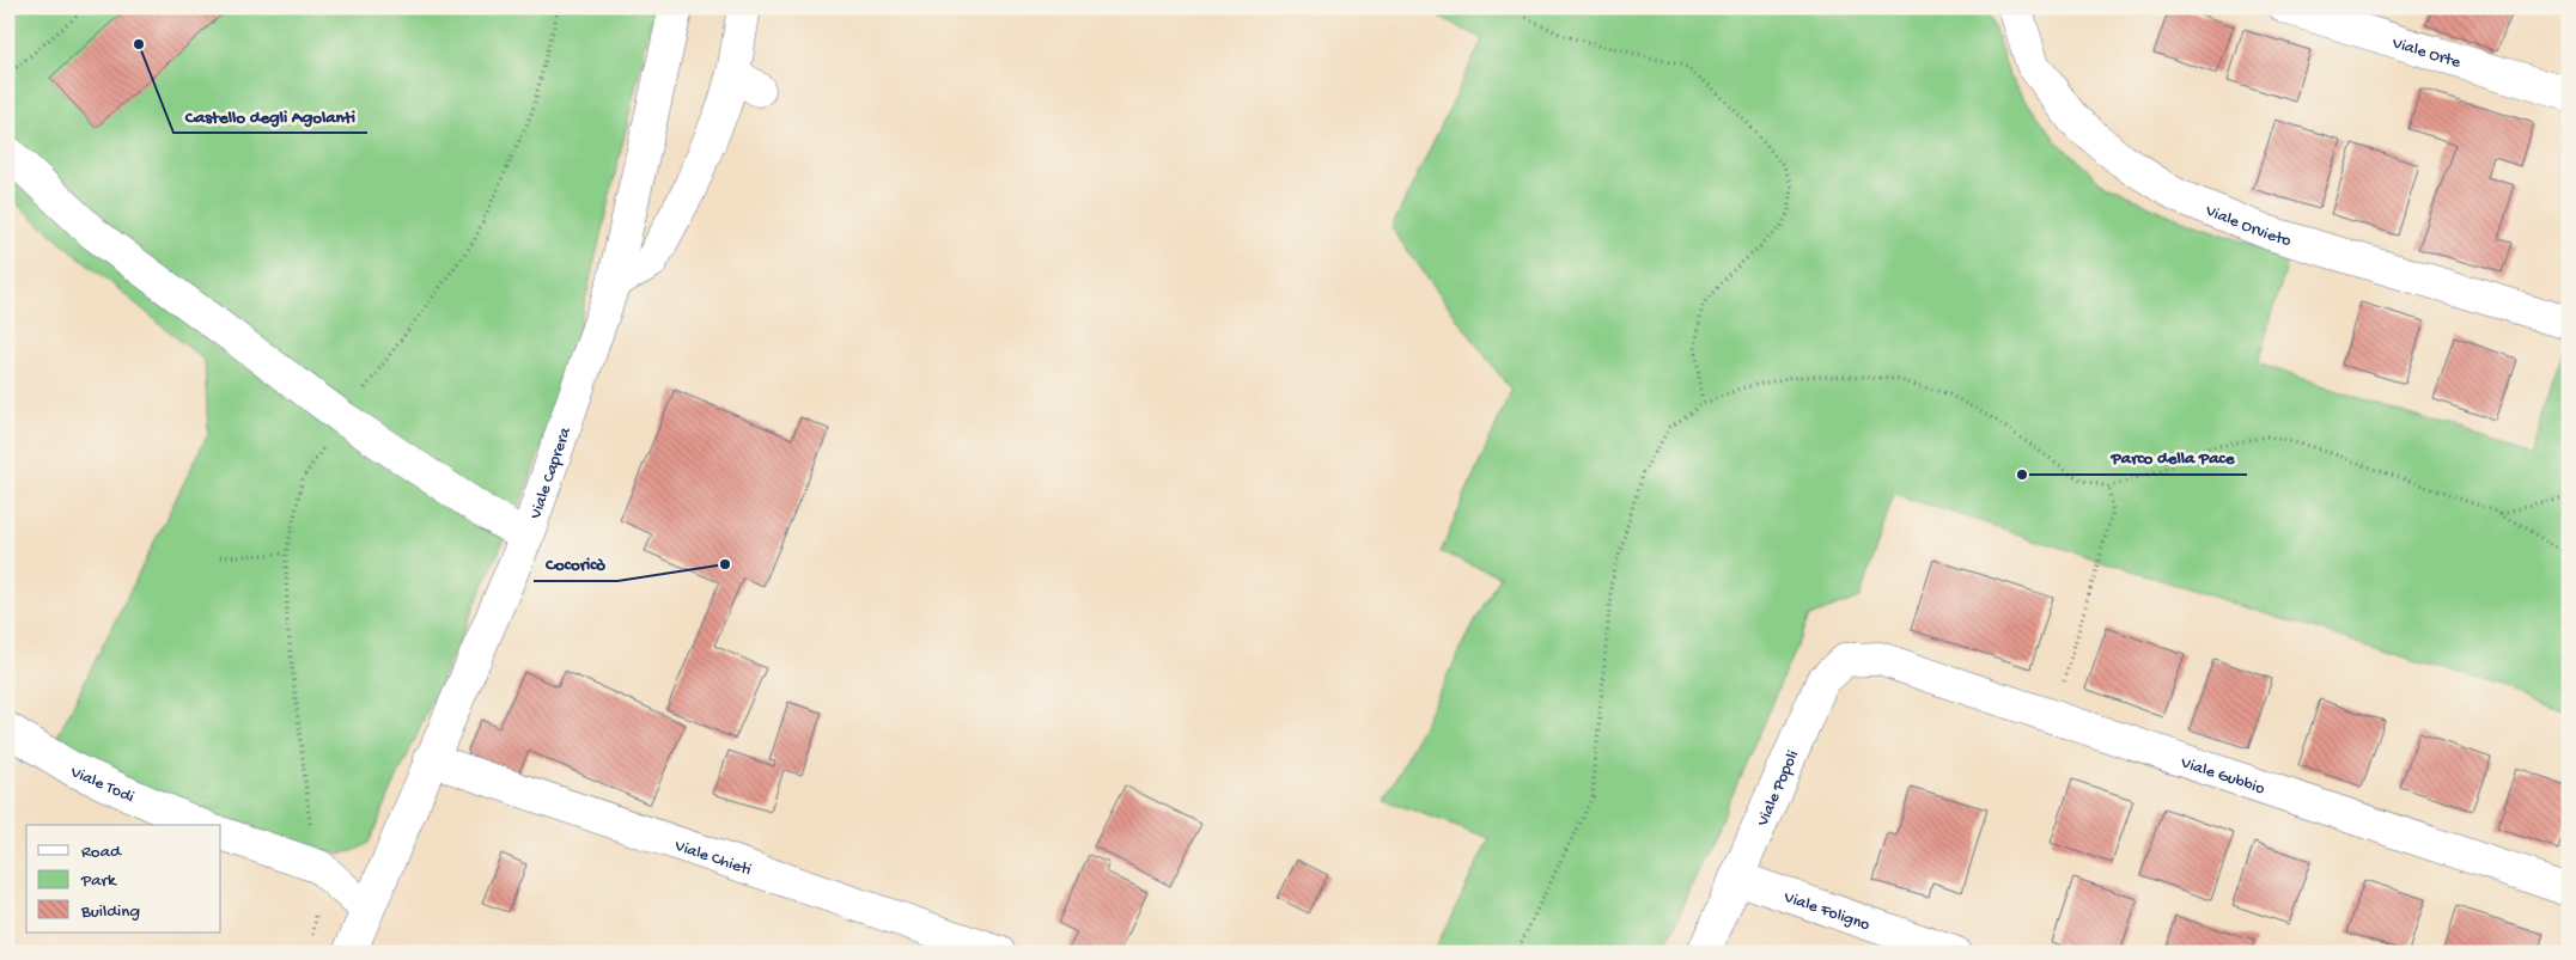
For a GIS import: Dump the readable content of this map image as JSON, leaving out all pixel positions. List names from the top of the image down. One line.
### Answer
{"streets":{"street":["Viale Orte","Viale Orvieto","Viale Caprera","Viale Gubbio","Viale Todi","Viale Popoli","Viale Chieti","Viale Foligno"]},"crossings":[["Viale Caprera","Viale Chieti"],["Viale Gubbio","Viale Popoli"],["Viale Popoli","Viale Foligno"]],"places":["Castello degli Agolanti","Parco della Pace","Cocoricò"],"legend":["Road","Park","Building"]}
